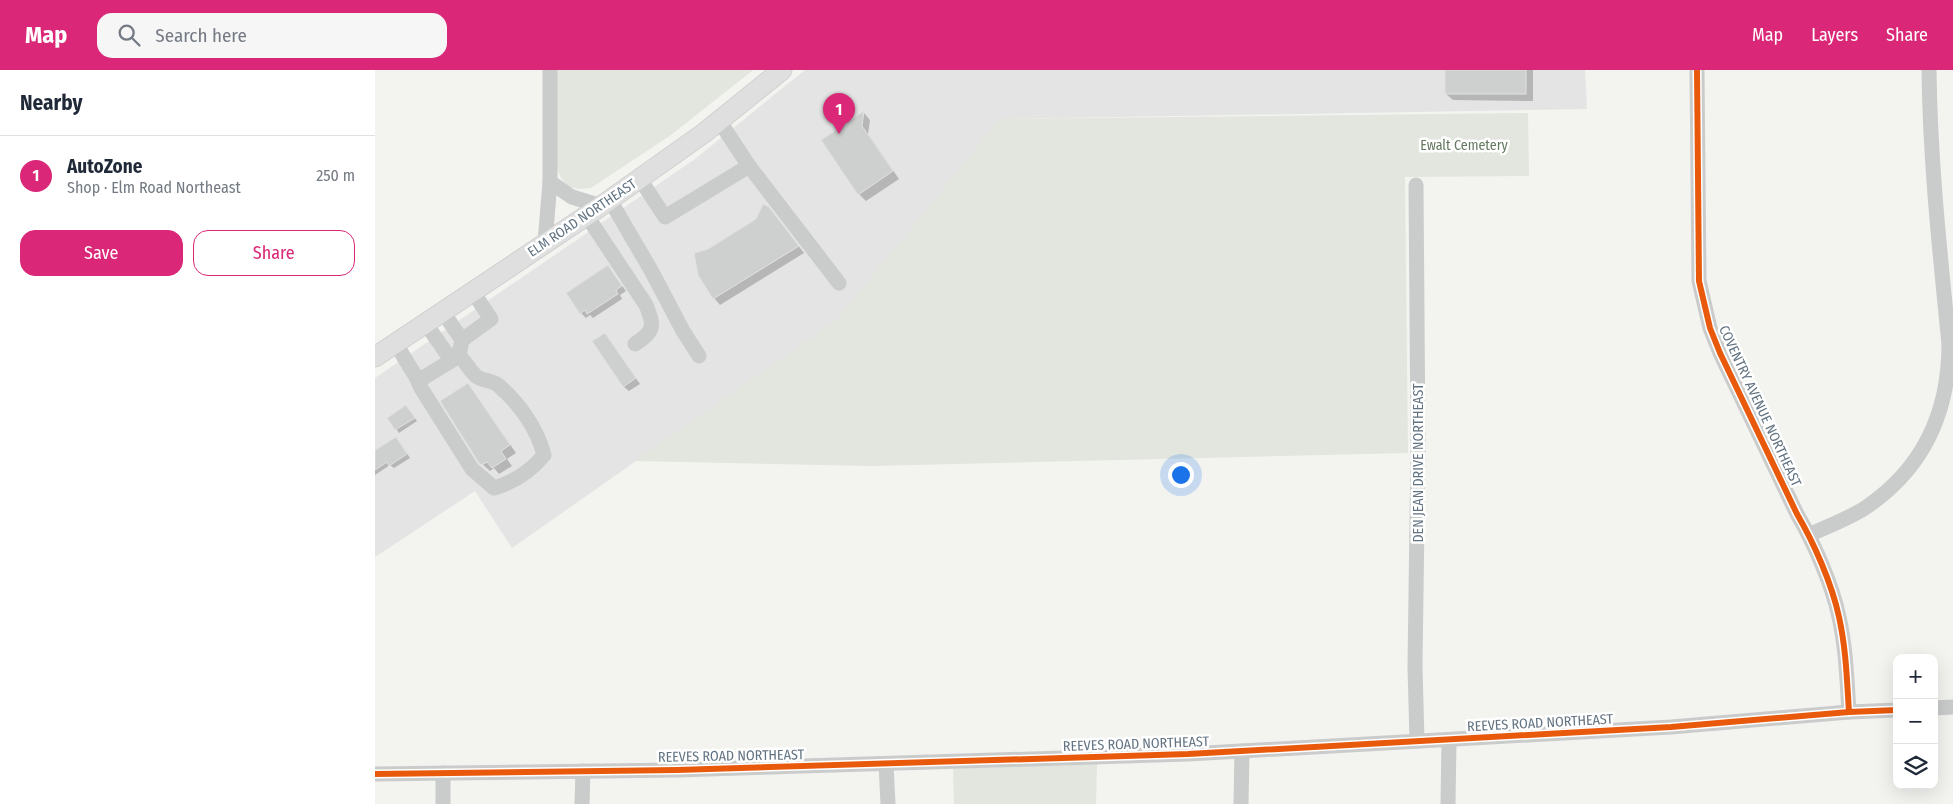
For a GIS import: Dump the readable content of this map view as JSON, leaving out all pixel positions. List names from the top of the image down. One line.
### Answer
{"streets":{"main road":["ELM ROAD NORTHEAST"],"street":["COVENTRY AVENUE NORTHEAST","DEN JEAN DRIVE NORTHEAST","REEVES ROAD NORTHEAST"]},"crossings":[["COVENTRY AVENUE NORTHEAST","REEVES ROAD NORTHEAST"],["DEN JEAN DRIVE NORTHEAST","REEVES ROAD NORTHEAST"]],"parks":["Ewalt Cemetery"],"page":{"header":"Map","search":"Search here","nav":["Map","Layers","Share"],"heading":"Nearby","pins":"1","list":[{"mark":"1","name":"AutoZone","note":"Shop · Elm Road Northeast","value":"250 m"}],"buttons":["Save","Share"],"map_buttons":["+","−"]}}
